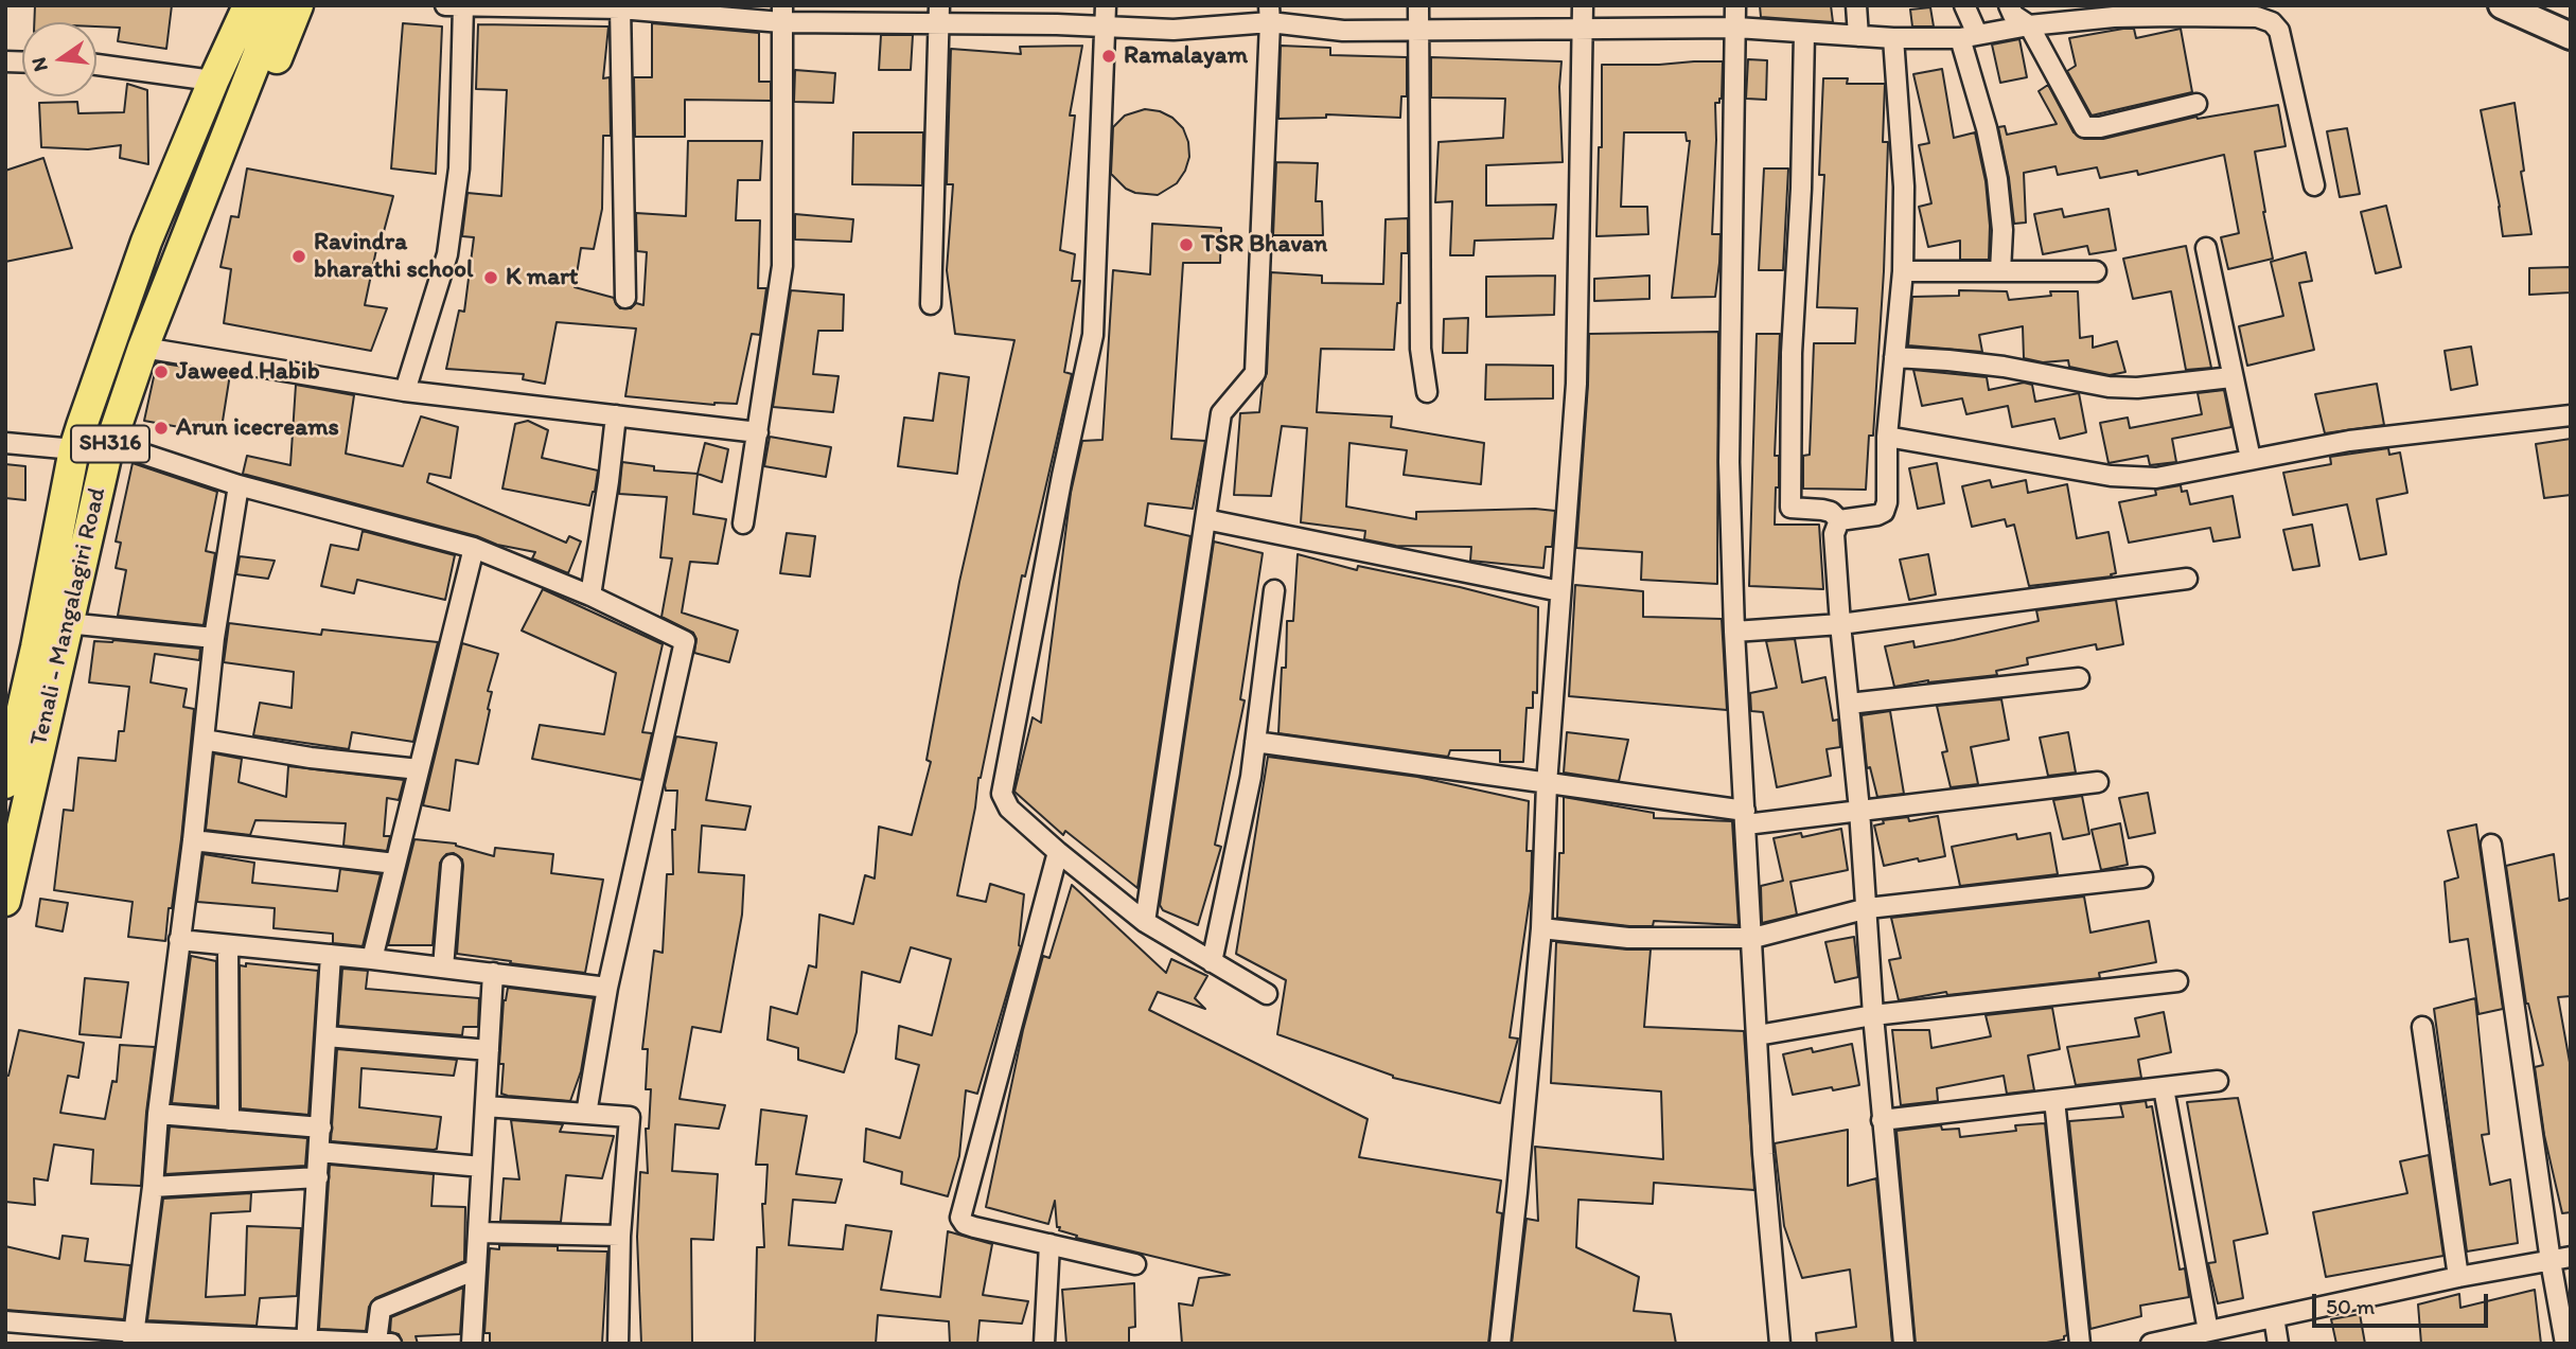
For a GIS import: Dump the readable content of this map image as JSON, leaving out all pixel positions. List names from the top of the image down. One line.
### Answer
{"streets":{"main road":["SH316","Tenali - Mangalagiri Road"]},"places":["Ramalayam","TSR Bhavan","Ravindra bharathi school","K mart","Jaweed Habib","Arun icecreams"],"scale_bar":"50 m","north":"left"}
